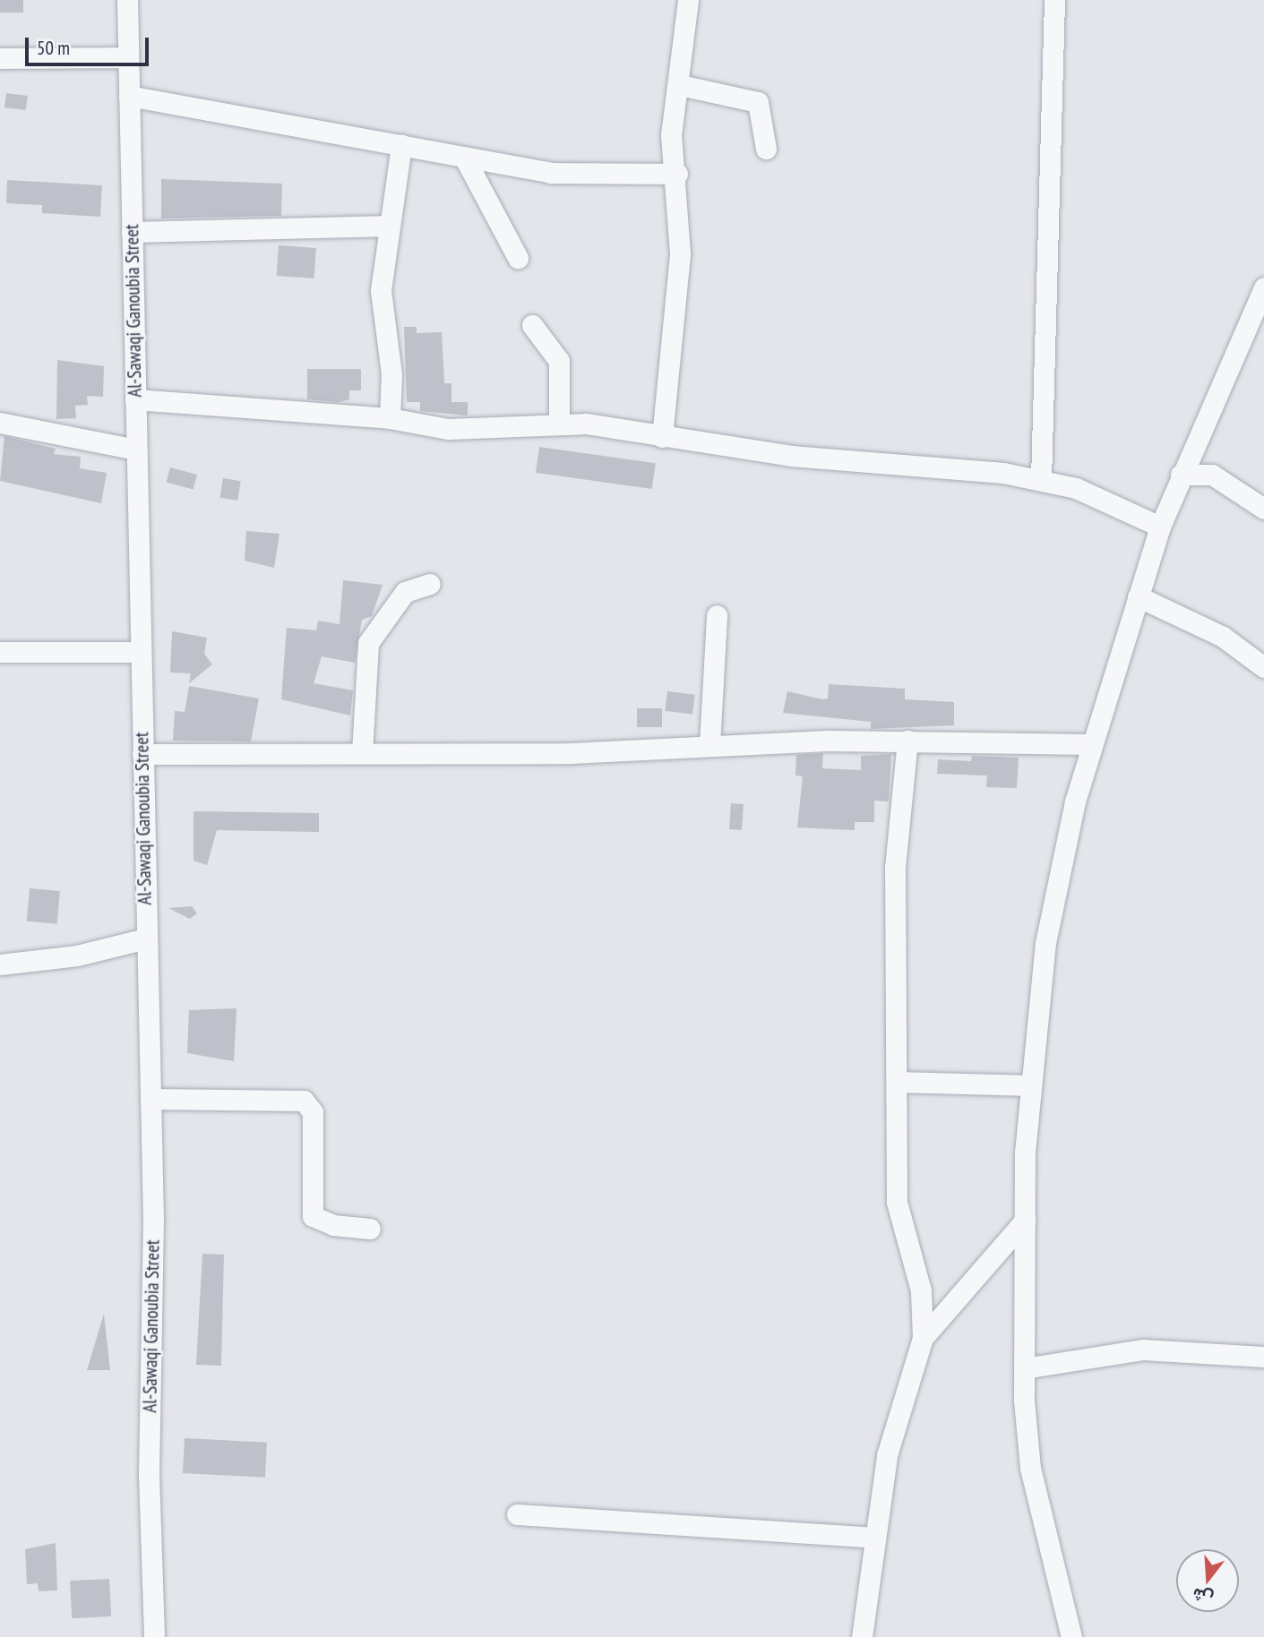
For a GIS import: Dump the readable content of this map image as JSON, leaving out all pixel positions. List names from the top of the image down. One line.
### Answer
{"streets":{"street":["Al-Sawaqi Ganoubia Street"]},"scale_bar":"50 m","north":"bottom"}
